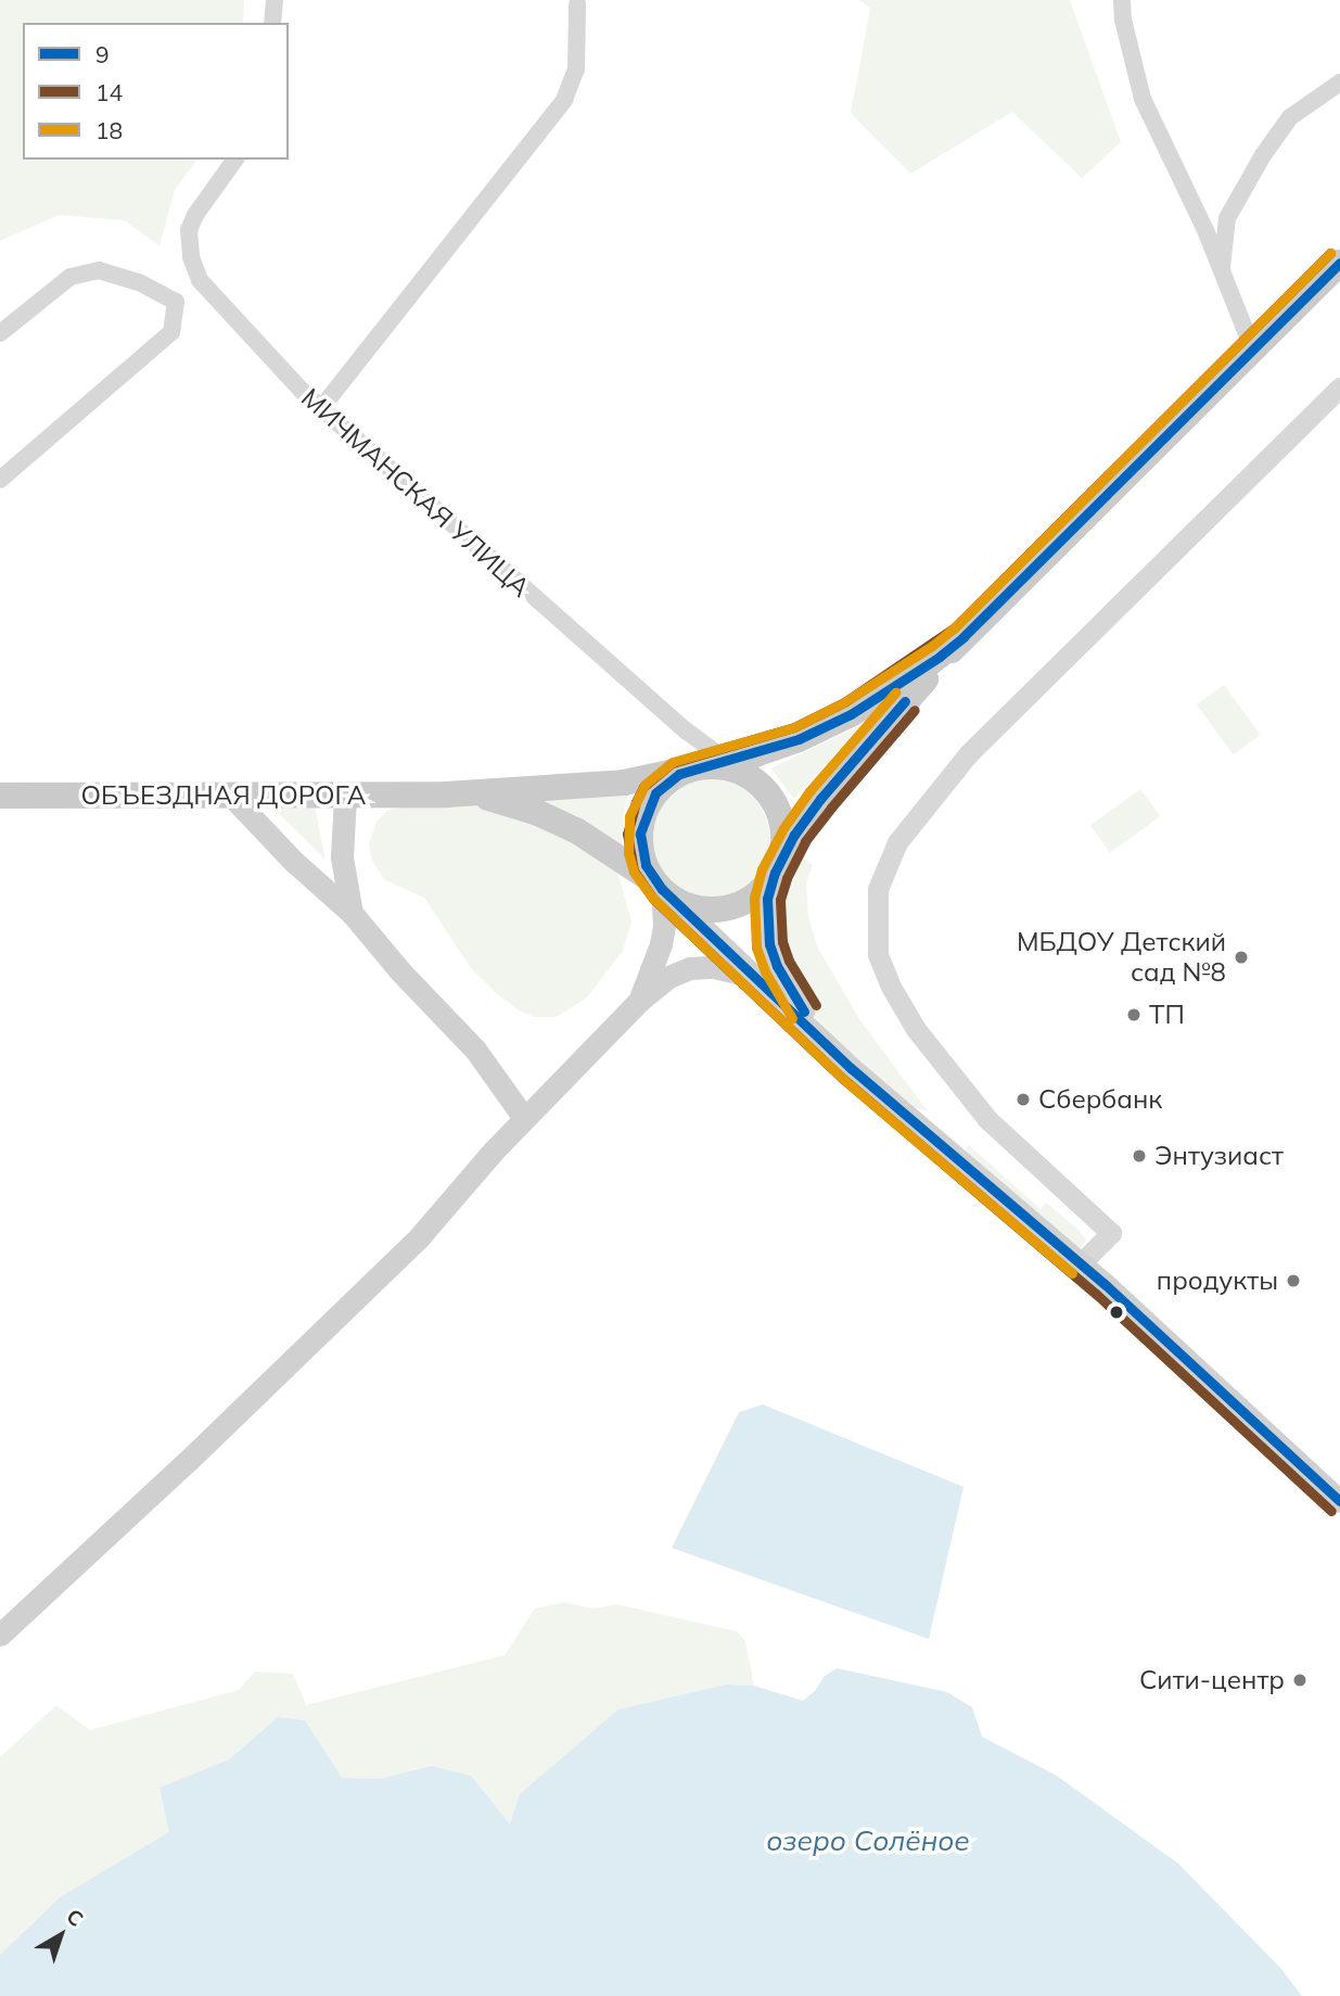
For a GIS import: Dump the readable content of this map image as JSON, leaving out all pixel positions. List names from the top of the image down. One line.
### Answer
{"streets":{"main road":["ОБЪЕЗДНАЯ ДОРОГА"],"street":["МИЧМАНСКАЯ УЛИЦА"]},"water":["озеро Солёное"],"places":["МБДОУ Детский сад №8","ТП","Сбербанк","Энтузиаст","продукты","Сити-центр"],"lines":["transit line 14","transit line 18","transit line 9"],"legend":["9","14","18"],"north":"top right"}
